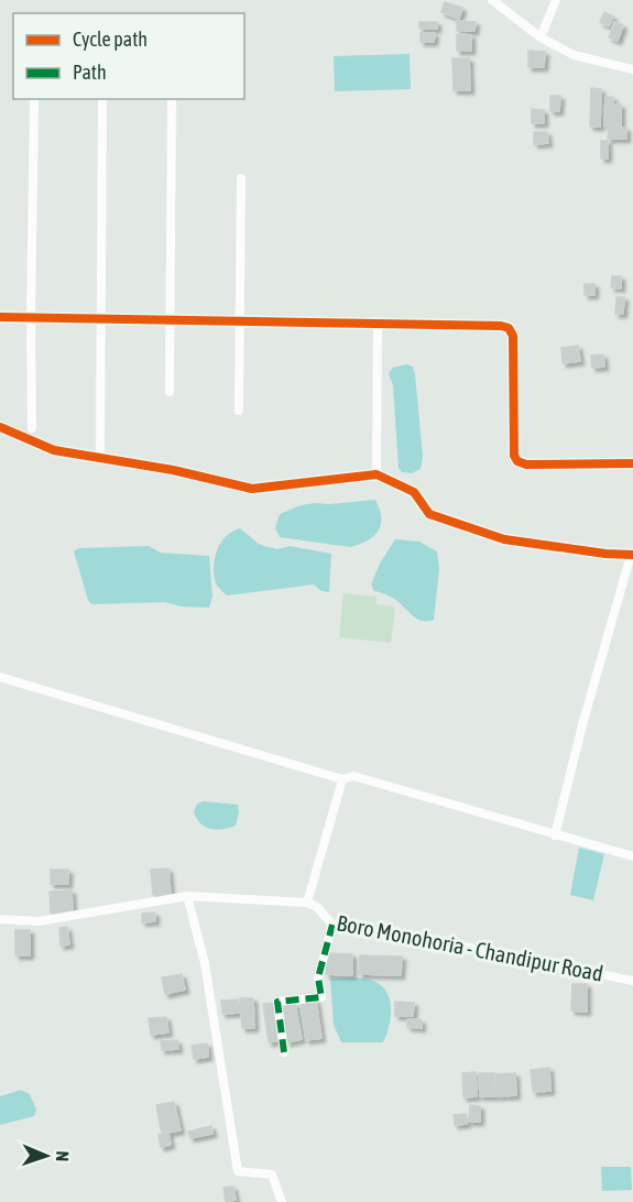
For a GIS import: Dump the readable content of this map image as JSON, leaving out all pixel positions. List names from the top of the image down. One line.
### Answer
{"streets":{"street":["Boro Monohoria - Chandipur Road"]},"legend":["Cycle path","Path"],"north":"right"}
